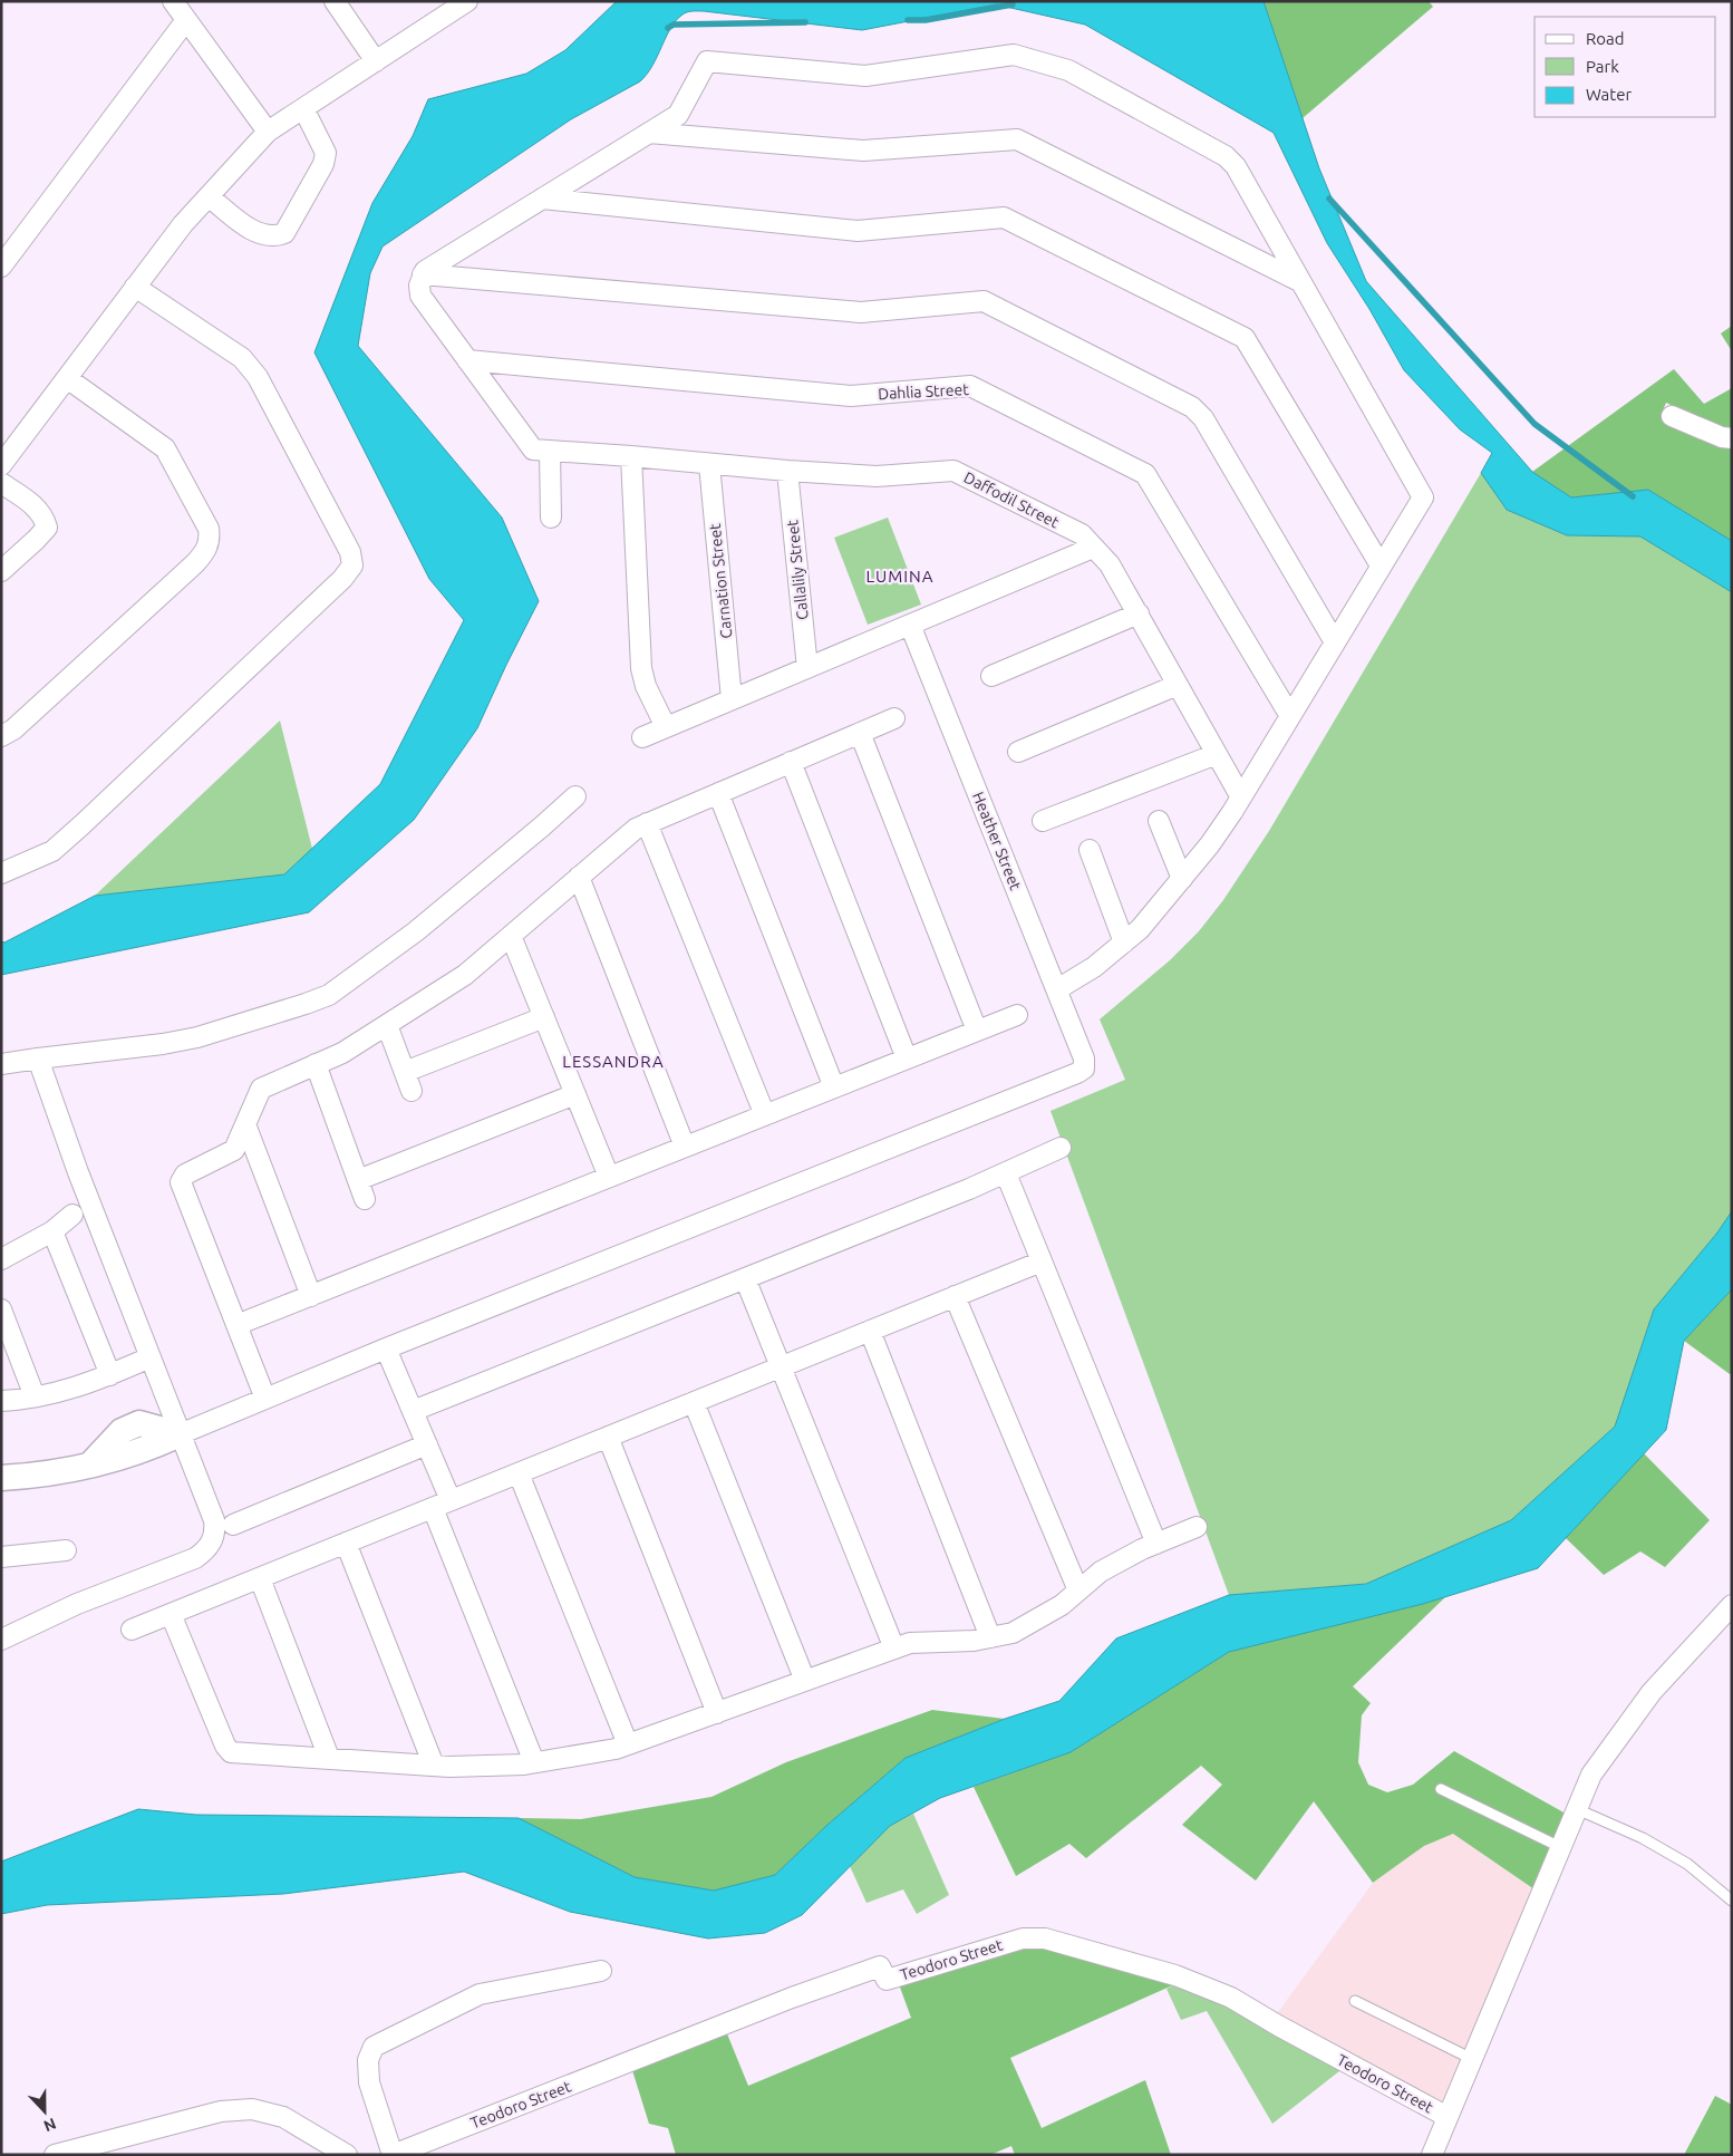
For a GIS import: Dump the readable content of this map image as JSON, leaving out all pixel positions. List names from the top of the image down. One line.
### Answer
{"streets":{"street":["Dahlia Street","Daffodil Street","Callalily Street","Carnation Street","Heather Street","Teodoro Street"]},"crossings":[["Daffodil Street","Callalily Street"],["Daffodil Street","Carnation Street"]],"districts":["LUMINA","LESSANDRA"],"legend":["Road","Park","Water"],"north":"bottom"}
